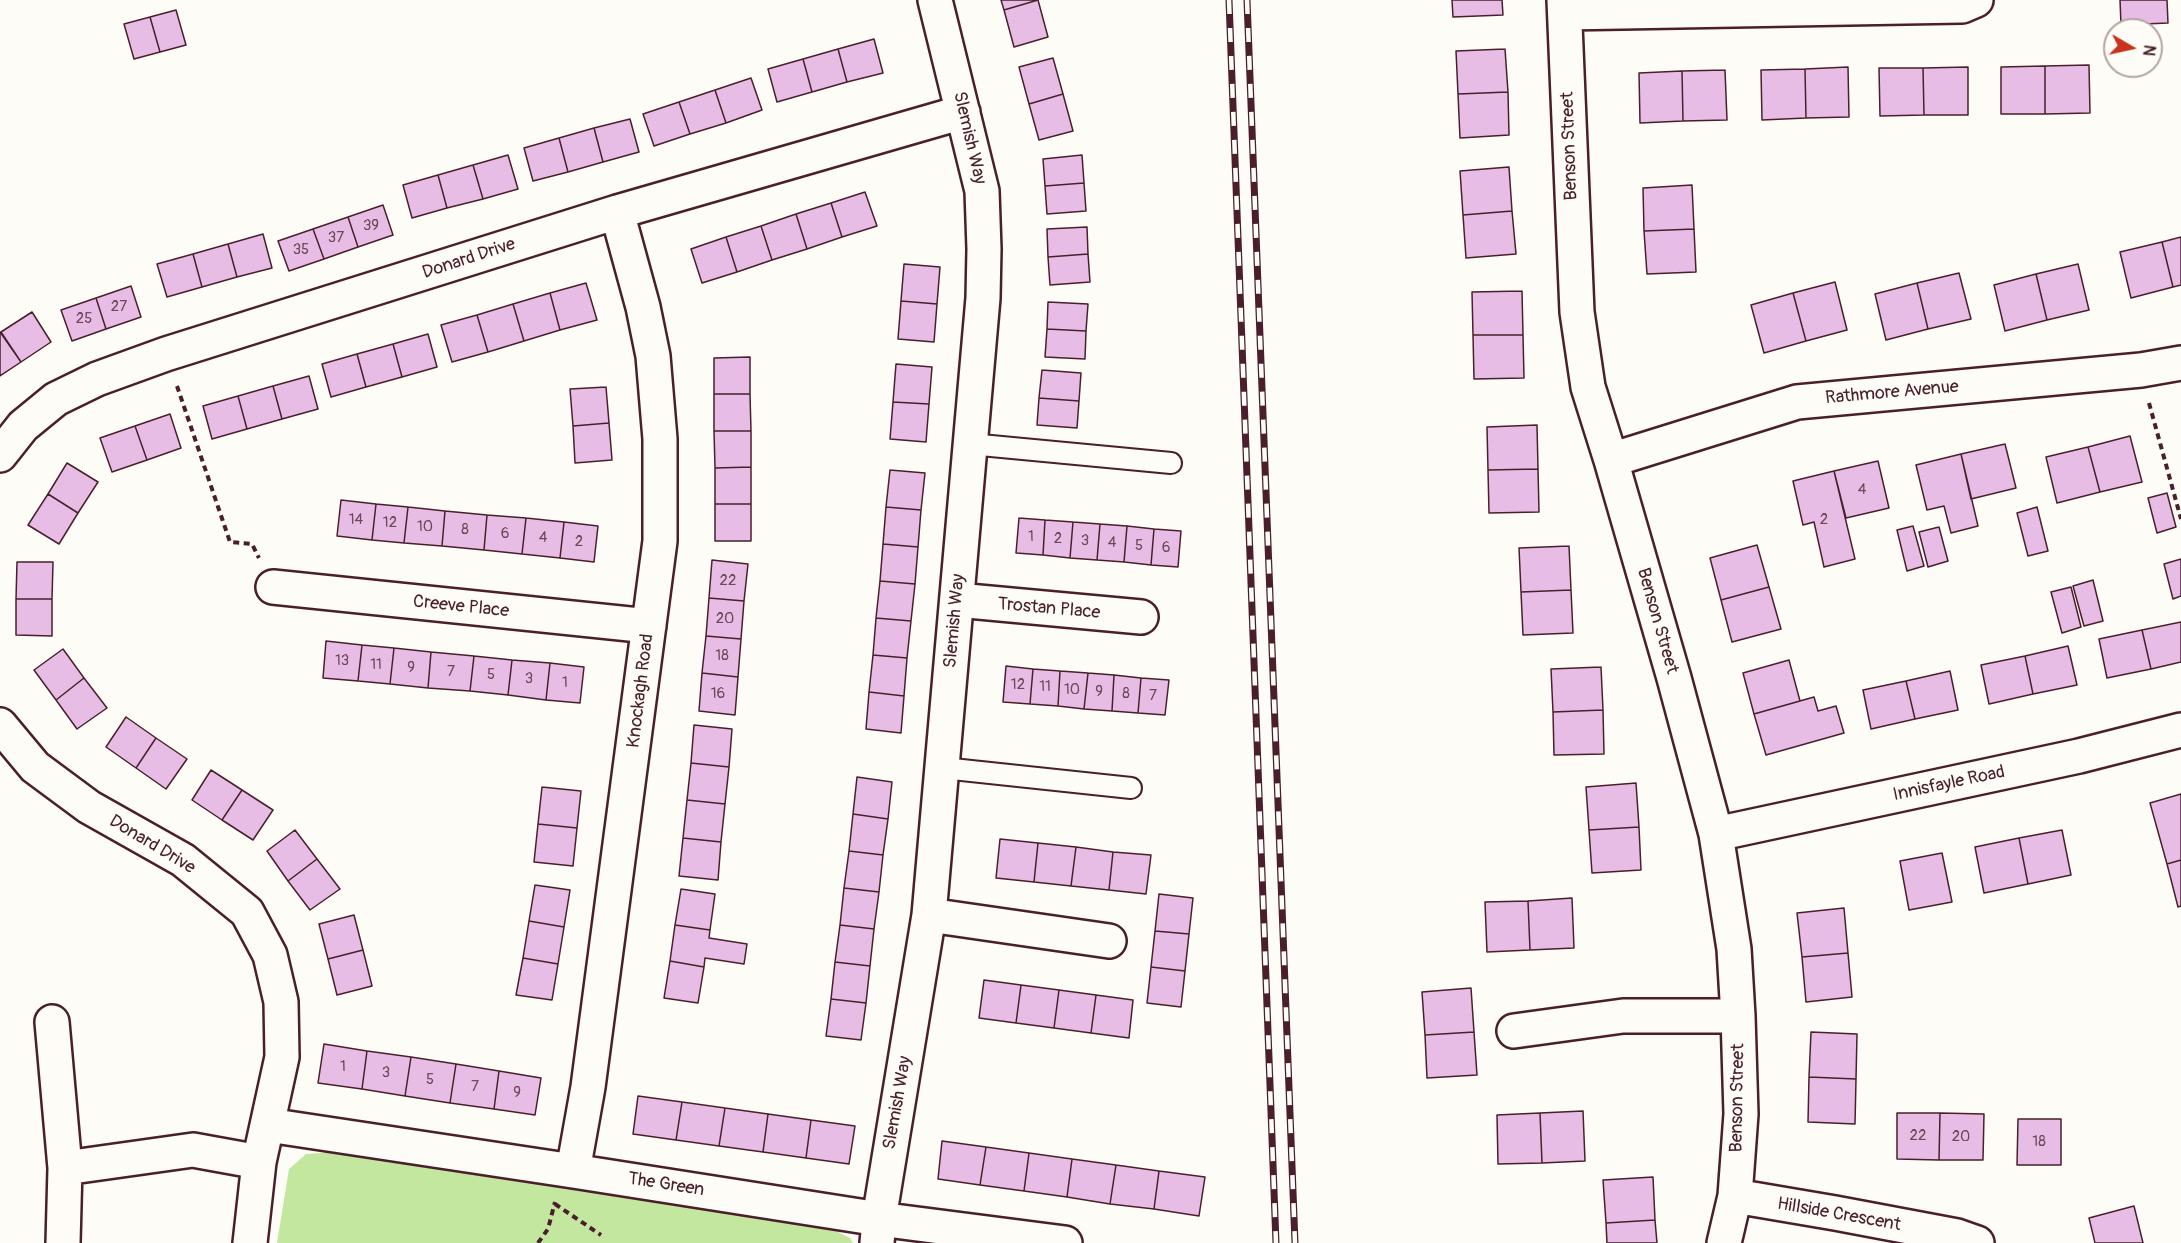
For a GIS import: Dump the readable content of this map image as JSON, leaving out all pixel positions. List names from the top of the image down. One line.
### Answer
{"streets":{"street":["Slemish Way","Benson Street","Donard Drive","Rathmore Avenue","Creeve Place","Trostan Place","Knockagh Road","Innisfayle Road","The Green","Hillside Crescent"]},"crossings":[["Slemish Way","Donard Drive"],["Slemish Way","Trostan Place"],["Slemish Way","The Green"],["Benson Street","Rathmore Avenue"],["Benson Street","Innisfayle Road"],["Benson Street","Hillside Crescent"],["Donard Drive","Knockagh Road"],["Donard Drive","The Green"],["Creeve Place","Knockagh Road"],["Knockagh Road","The Green"]],"house_numbers":["39","37","35","27","25","4","14","2","12","10","8","6","1","4","2","3","2","4","5","6","22","20","18","13","11","9","7","5","3","1","12","11","10","9","16","8","7","1","3","5","7","9","22","20","18"],"north":"right"}
